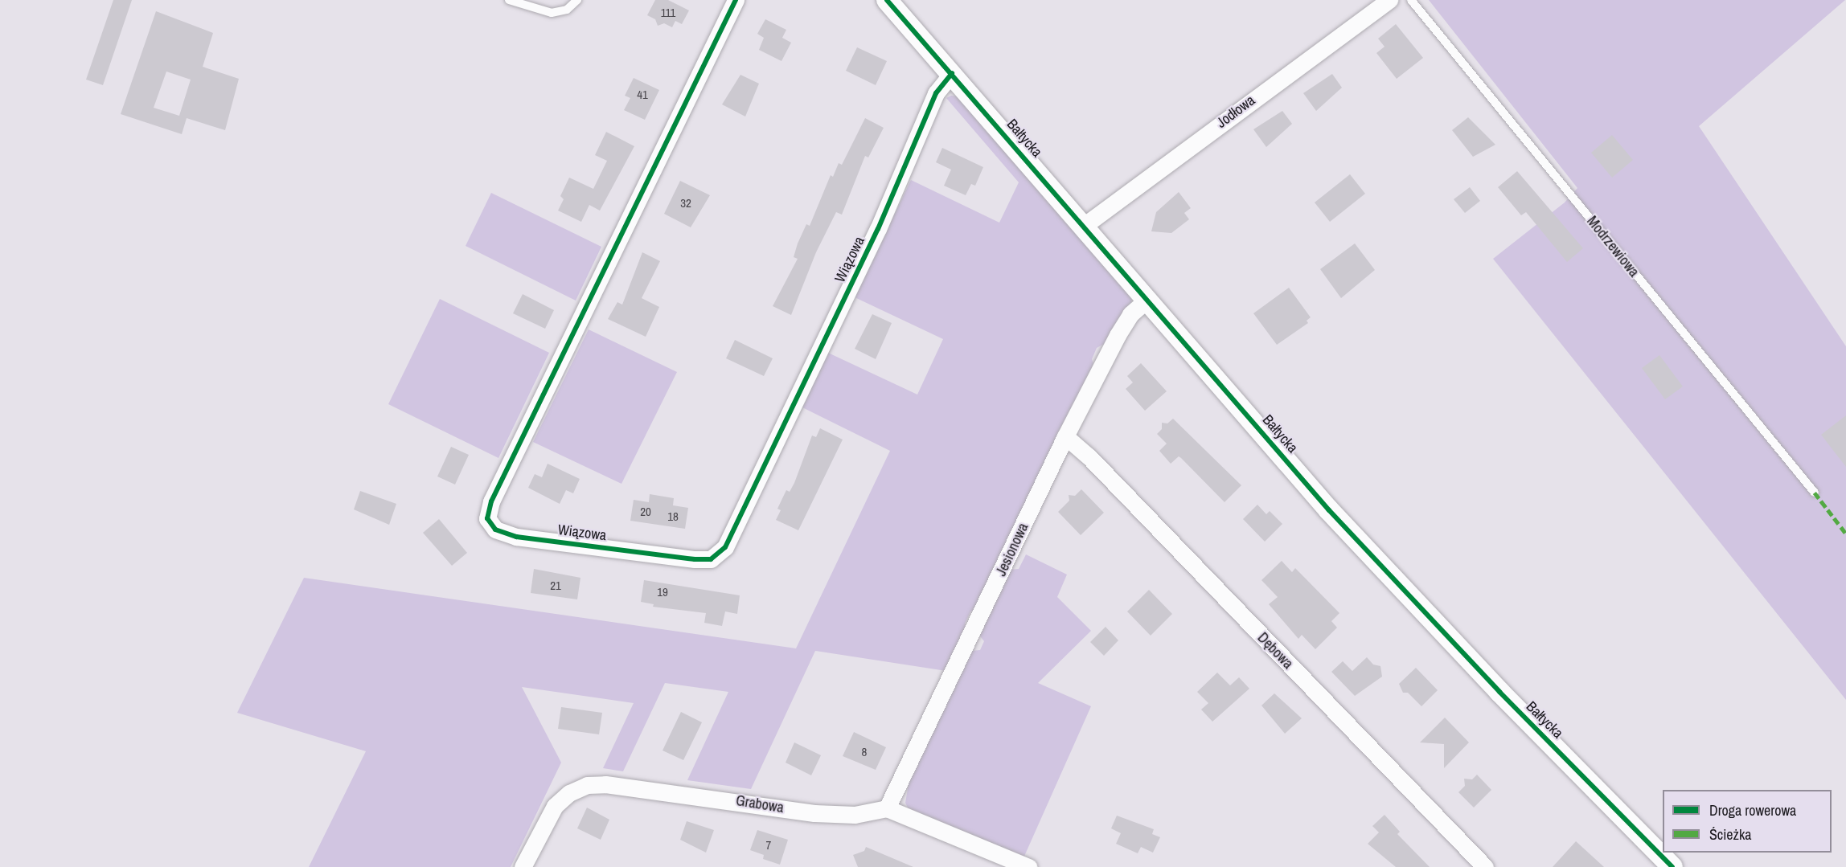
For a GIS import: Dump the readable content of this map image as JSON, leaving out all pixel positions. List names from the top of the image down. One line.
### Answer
{"streets":{"street":["Jodłowa","Bałtycka","Wiązowa","Jesionowa","Dębowa","Grabowa"],"lane":["Modrzewiowa"]},"crossings":[["Jodłowa","Bałtycka"],["Bałtycka","Wiązowa"],["Bałtycka","Jesionowa"],["Jesionowa","Dębowa"],["Jesionowa","Grabowa"]],"house_numbers":["111","41","32","20","18","21","19","8","7"],"legend":["Droga rowerowa","Ścieżka"]}
